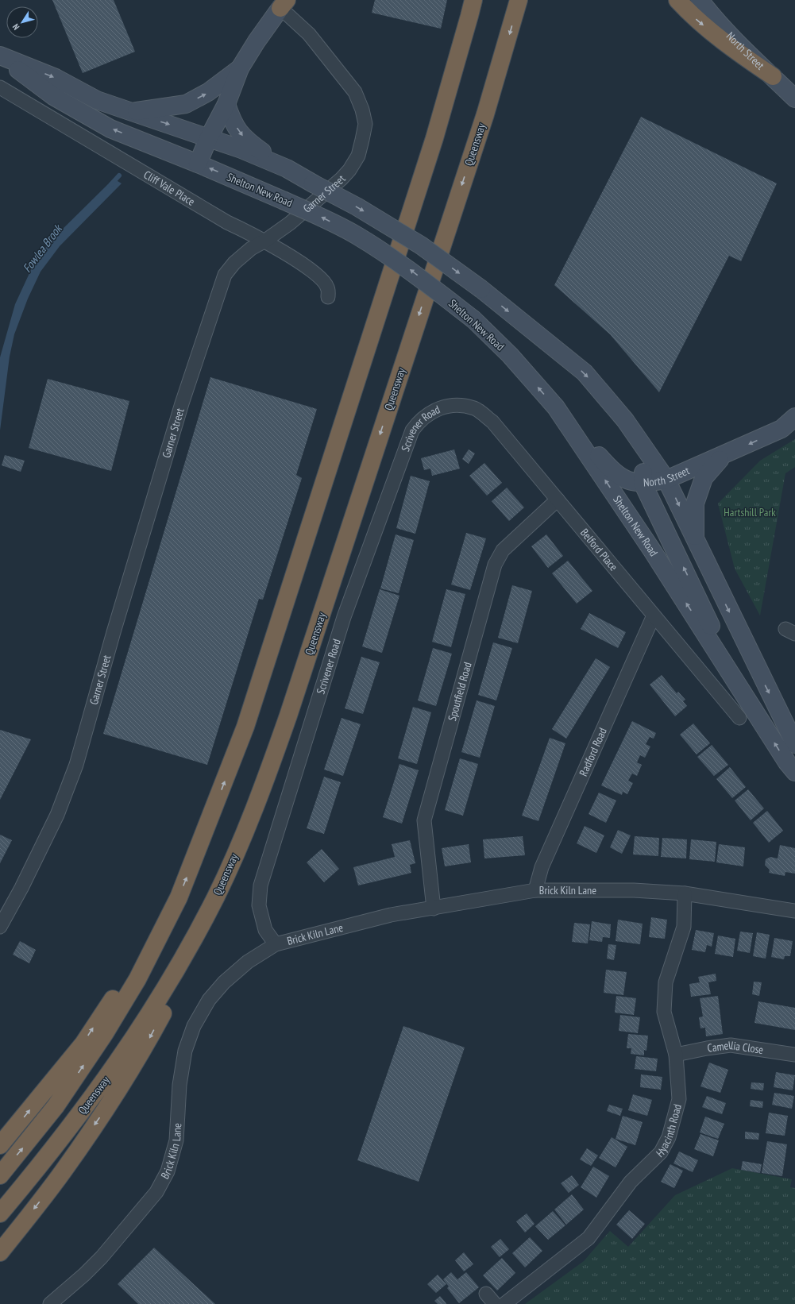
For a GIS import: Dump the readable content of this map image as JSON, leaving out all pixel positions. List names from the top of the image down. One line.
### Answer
{"streets":{"highway":["Queensway"],"main road":["North Street","Shelton New Road"],"street":["Cliff Vale Place","Garner Street","Scrivener Road","Belford Place","Spoutfield Road","Radford Road","Brick Kiln Lane","Camellia Close","Hyacinth Road"]},"crossings":[["North Street","Shelton New Road"],["Cliff Vale Place","Garner Street"],["Scrivener Road","Belford Place"],["Scrivener Road","Brick Kiln Lane"],["Belford Place","Spoutfield Road"],["Belford Place","Radford Road"],["Spoutfield Road","Brick Kiln Lane"],["Radford Road","Brick Kiln Lane"],["Brick Kiln Lane","Hyacinth Road"],["Camellia Close","Hyacinth Road"]],"water":["Fowlea Brook"],"parks":["Hartshill Park"],"north":"bottom left"}
